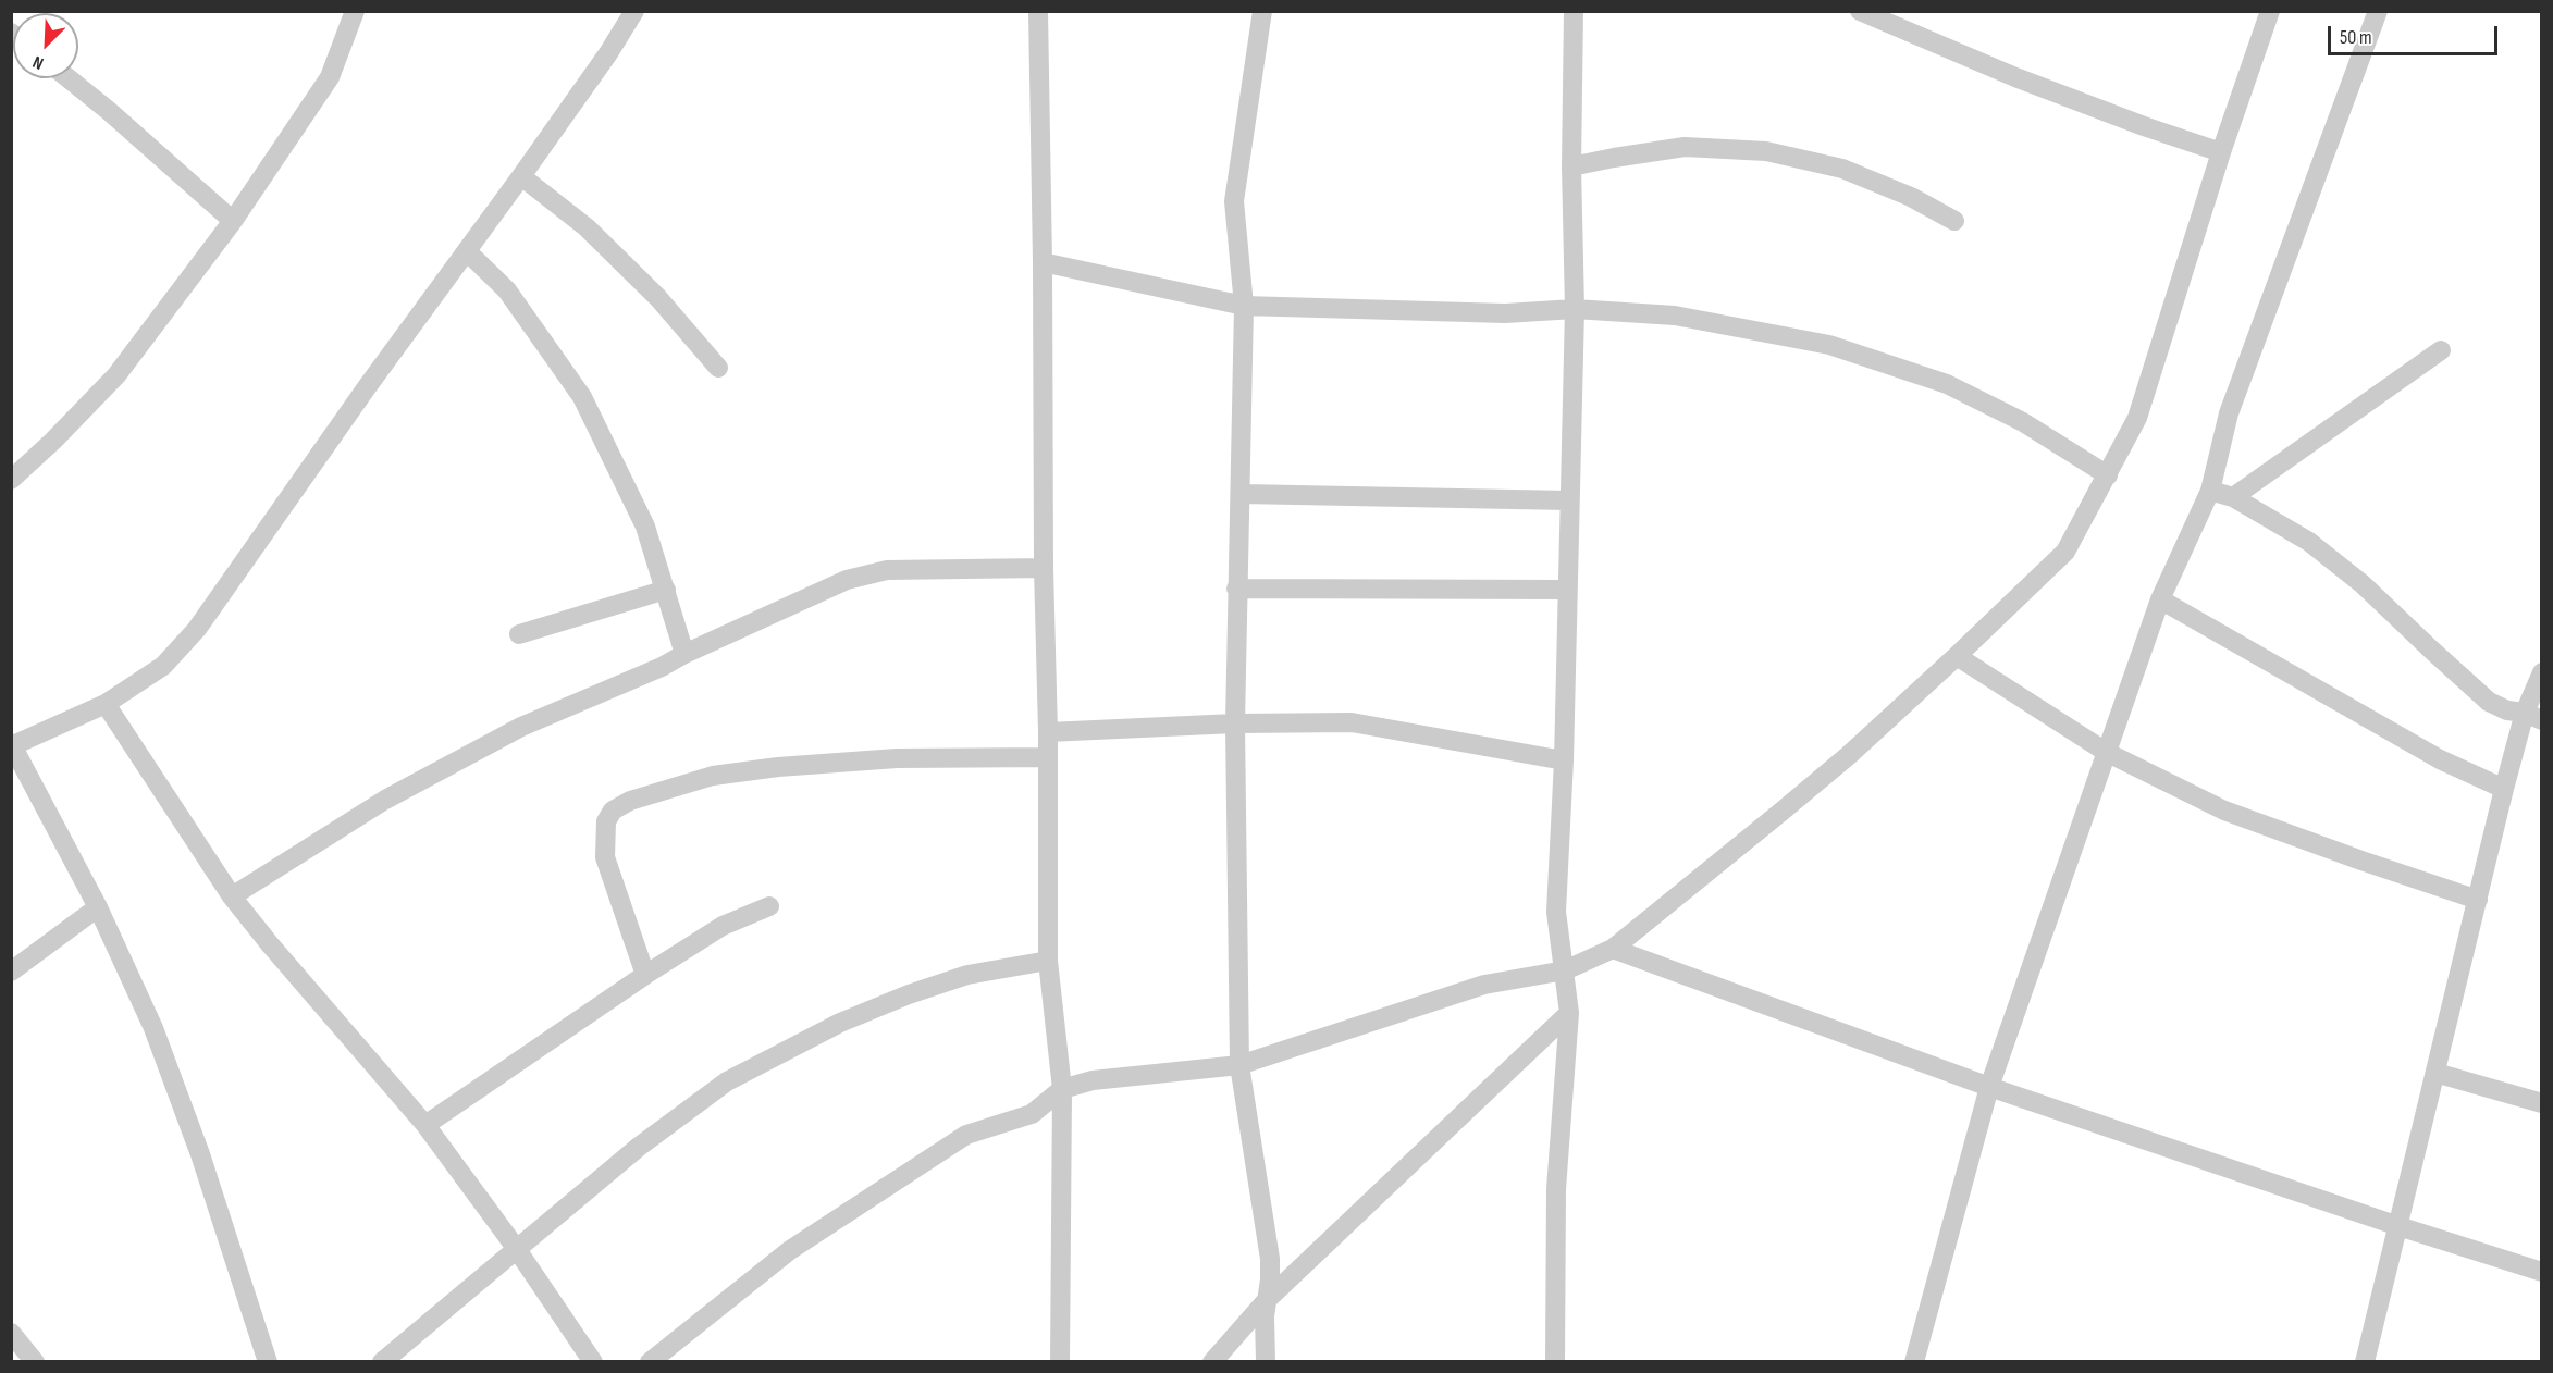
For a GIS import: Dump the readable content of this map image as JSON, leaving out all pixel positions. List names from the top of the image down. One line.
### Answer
{"scale_bar":"50 m","north":"bottom left"}
